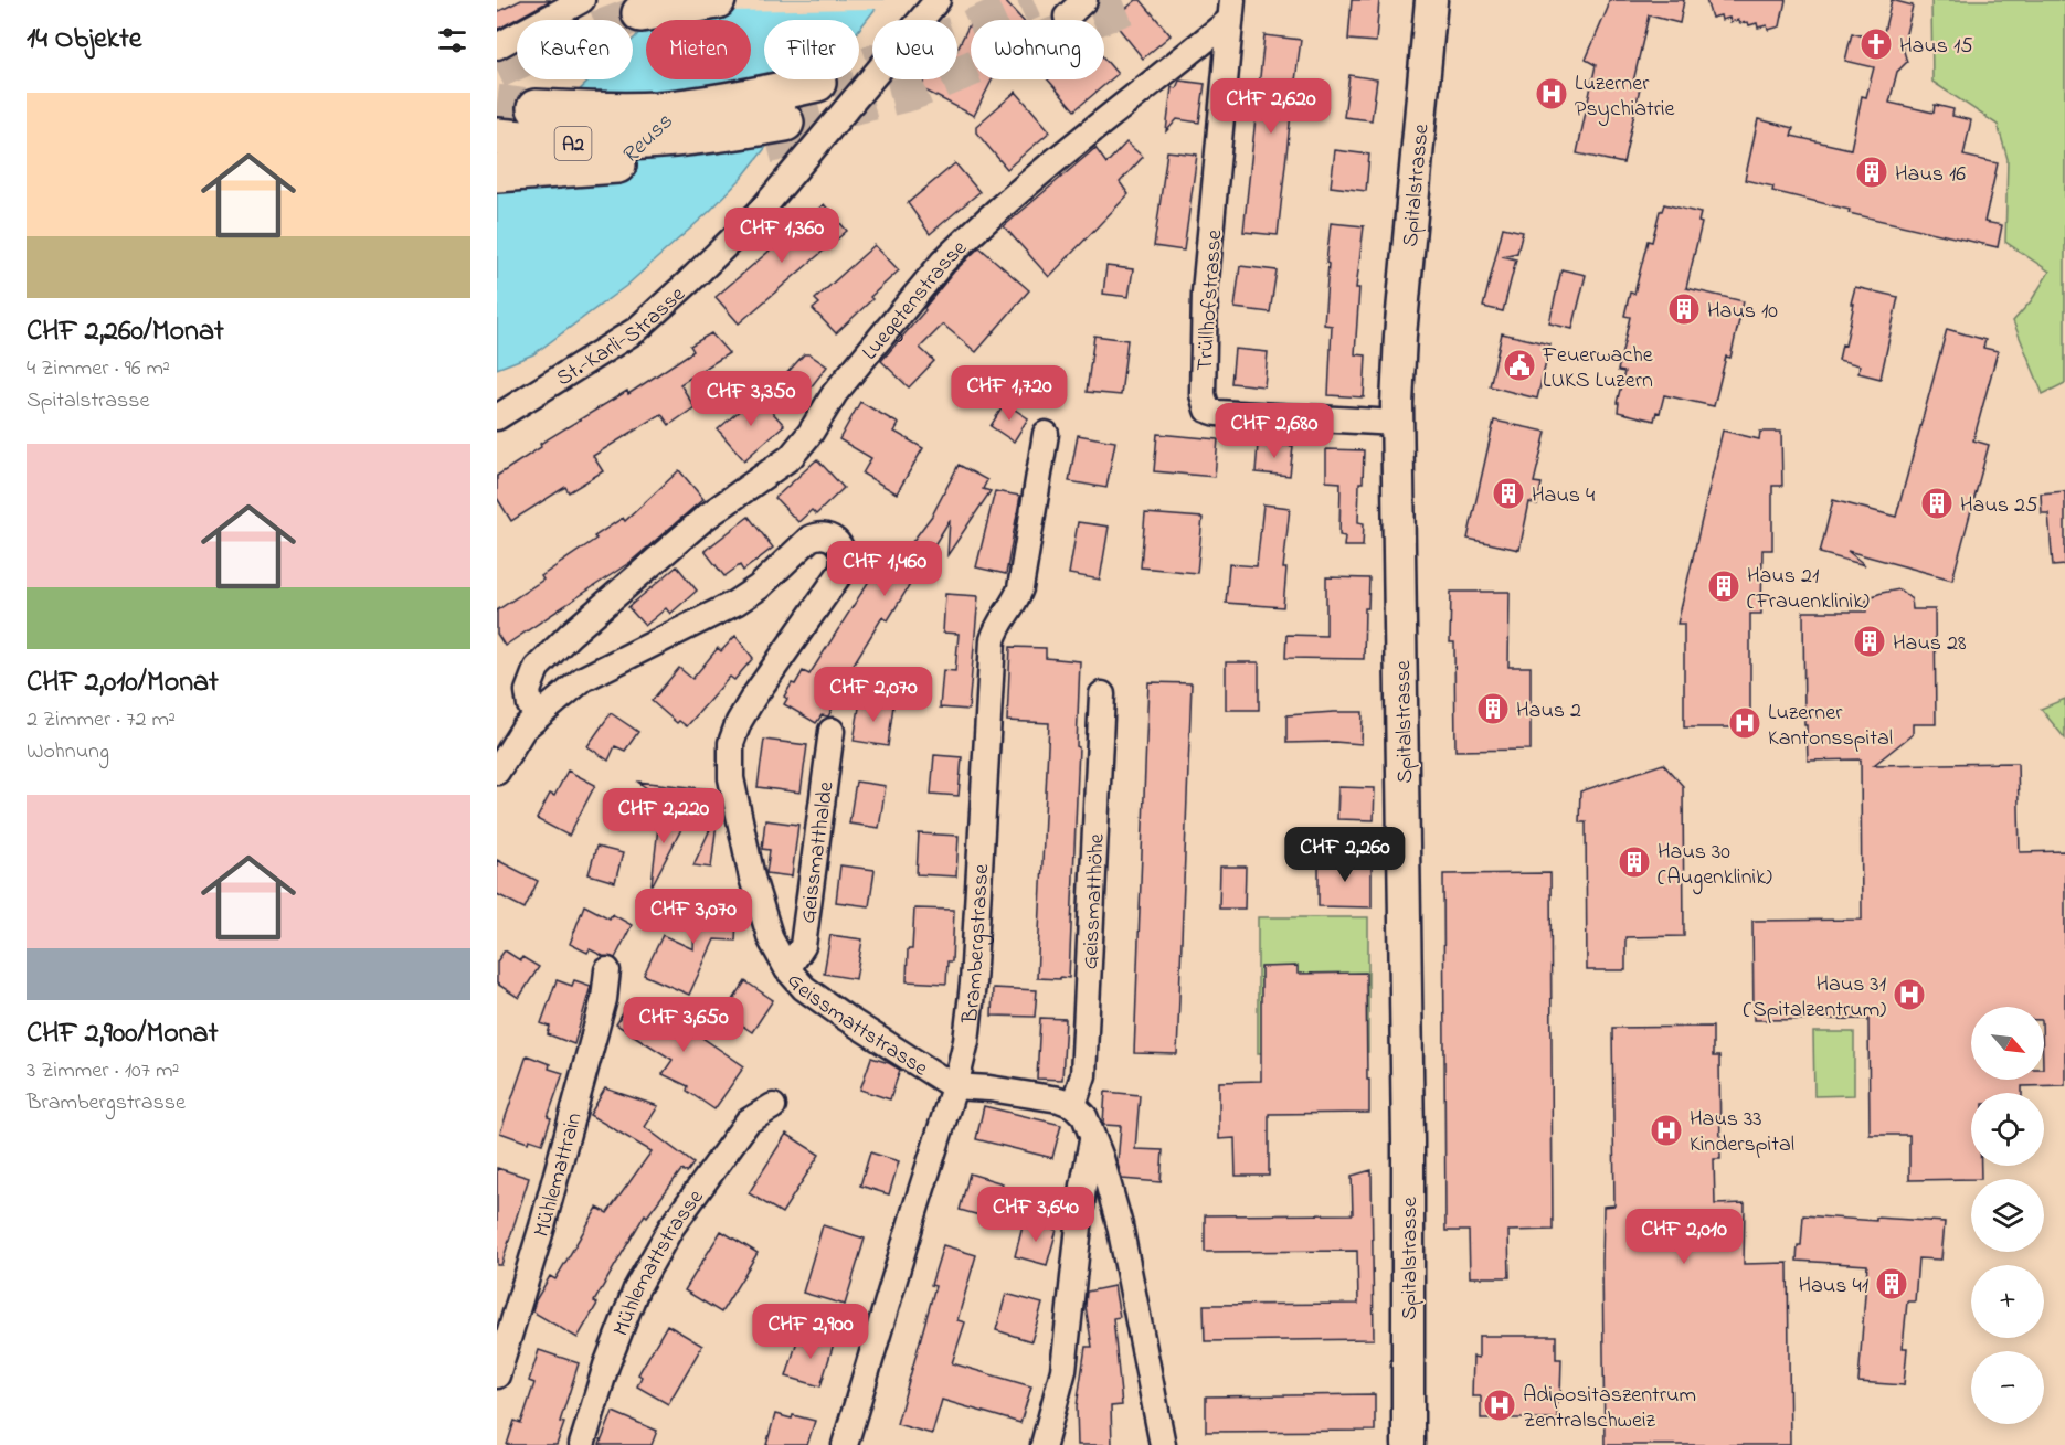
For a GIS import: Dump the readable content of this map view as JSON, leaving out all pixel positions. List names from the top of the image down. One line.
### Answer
{"streets":{"highway":["A2"],"main road":["Spitalstrasse"],"street":["Luegetenstrasse","Trüllhofstrasse","St.-Karli-Strasse","Geissmatthalde","Geissmatthöhe","Brambergstrasse","Geissmattstrasse","Mühlemattrain","Mühlemattstrasse"]},"crossings":[["Spitalstrasse","Trüllhofstrasse"],["Luegetenstrasse","Trüllhofstrasse"],["Luegetenstrasse","Geissmattstrasse"],["Geissmatthalde","Geissmattstrasse"],["Geissmatthöhe","Geissmattstrasse"],["Brambergstrasse","Geissmattstrasse"]],"water":["Reuss"],"places":{"church":["Haus 15"],"hospital":["Luzerner Psychiatrie","Luzerner Kantonsspital","Haus 31 (Spitalzentrum)","Haus 33 Kinderspital","Adipositaszentrum Zentralschweiz"],"building":["Haus 16","Haus 10","Haus 4","Haus 25","Haus 21 (Frauenklinik)","Haus 28","Haus 2","Haus 30 (Augenklinik)","Haus 41"],"public building":["Feuerwache LUKS Luzern"]},"north":"bottom right","page":{"heading":"14 Objekte","chip":["Kaufen","Mieten","Filter","Neu","Wohnung"],"price":["CHF 2,620","CHF 1,360","CHF 1,720","CHF 3,350","CHF 2,680","CHF 1,460","CHF 2,070","CHF 2,220","CHF 2,260","CHF 3,070","CHF 3,650","CHF 3,640","CHF 2,010","CHF 2,900"],"list":[{"name":"CHF 2,260/Monat","note":"4 Zimmer · 96 m² · Spitalstrasse"},{"name":"CHF 2,010/Monat","note":"2 Zimmer · 72 m² · Wohnung"},{"name":"CHF 2,900/Monat","note":"3 Zimmer · 107 m² · Brambergstrasse"}],"map_buttons":["+","−"]}}
